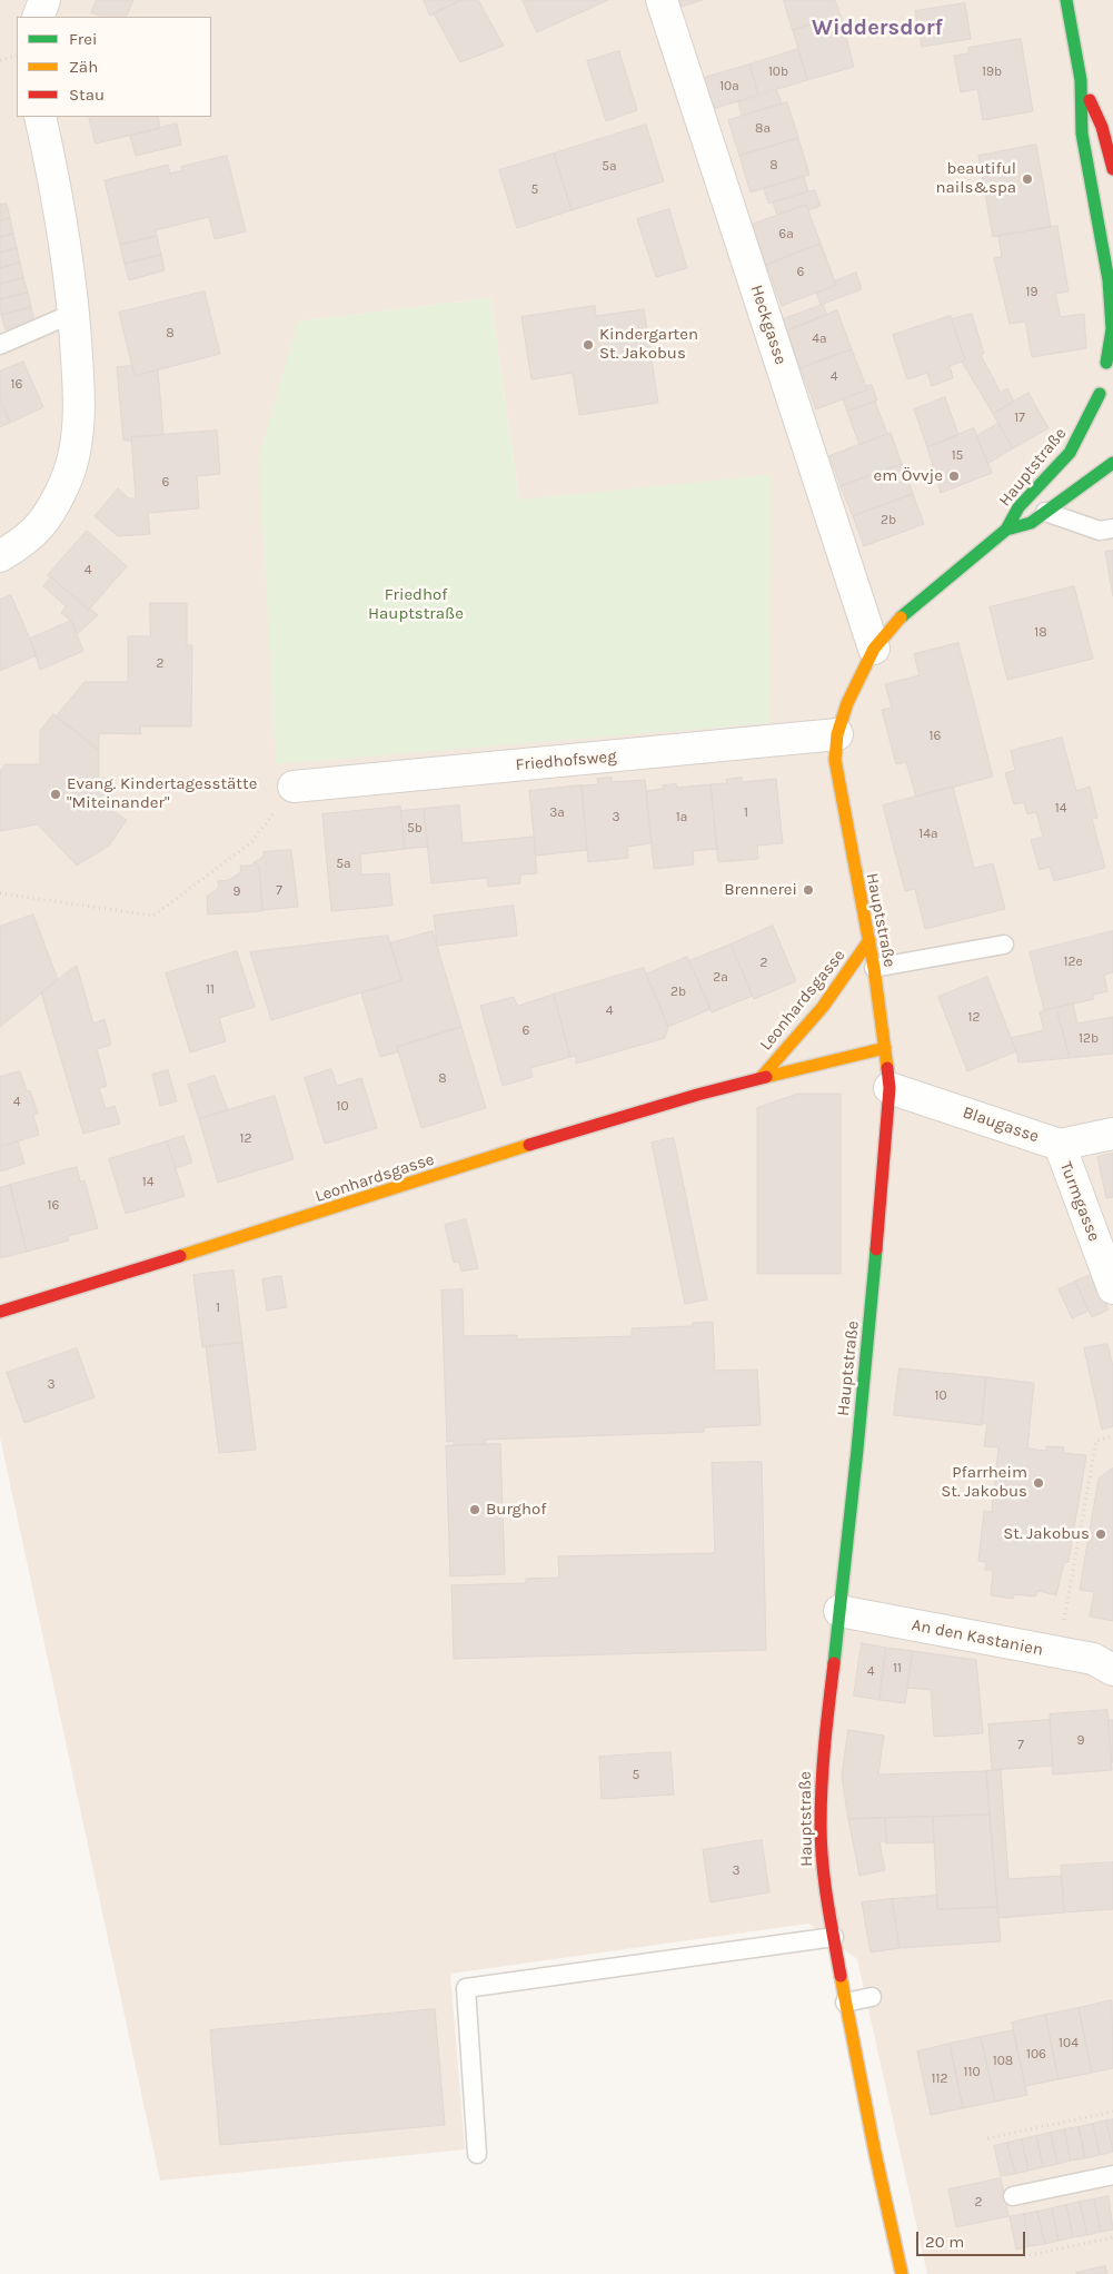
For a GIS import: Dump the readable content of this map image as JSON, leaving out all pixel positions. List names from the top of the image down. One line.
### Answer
{"streets":{"street":["Heckgasse","Hauptstraße","Friedhofsweg","Leonhardsgasse","Blaugasse","Turmgasse","An den Kastanien"]},"crossings":[["Heckgasse","Hauptstraße"],["Hauptstraße","Friedhofsweg"],["Hauptstraße","Leonhardsgasse"],["Hauptstraße","Blaugasse"],["Hauptstraße","An den Kastanien"],["Blaugasse","Turmgasse"]],"districts":["Widdersdorf"],"parks":["Friedhof Hauptstraße"],"places":["beautiful nails&spa","Kindergarten St. Jakobus","em Övvje","Evang. Kindertagesstätte \"Miteinander\"","Brennerei","Pfarrheim St. Jakobus","Burghof","St. Jakobus"],"house_numbers":["10b","19b","10a","8a","8","5a","5","6a","6","19","8","4a","4","16","17","15","6","2b","4","18","2","16","14","3a","1","3","1a","5b","14a","5a","7","9","12e","2","2a","11","2b","4","12","6","12b","8","4","10","12","14","16","1","3","10","11","4","9","7","5","3","104","106","108","110","112","2"],"legend":["Frei","Zäh","Stau"],"scale_bar":"20 m"}
